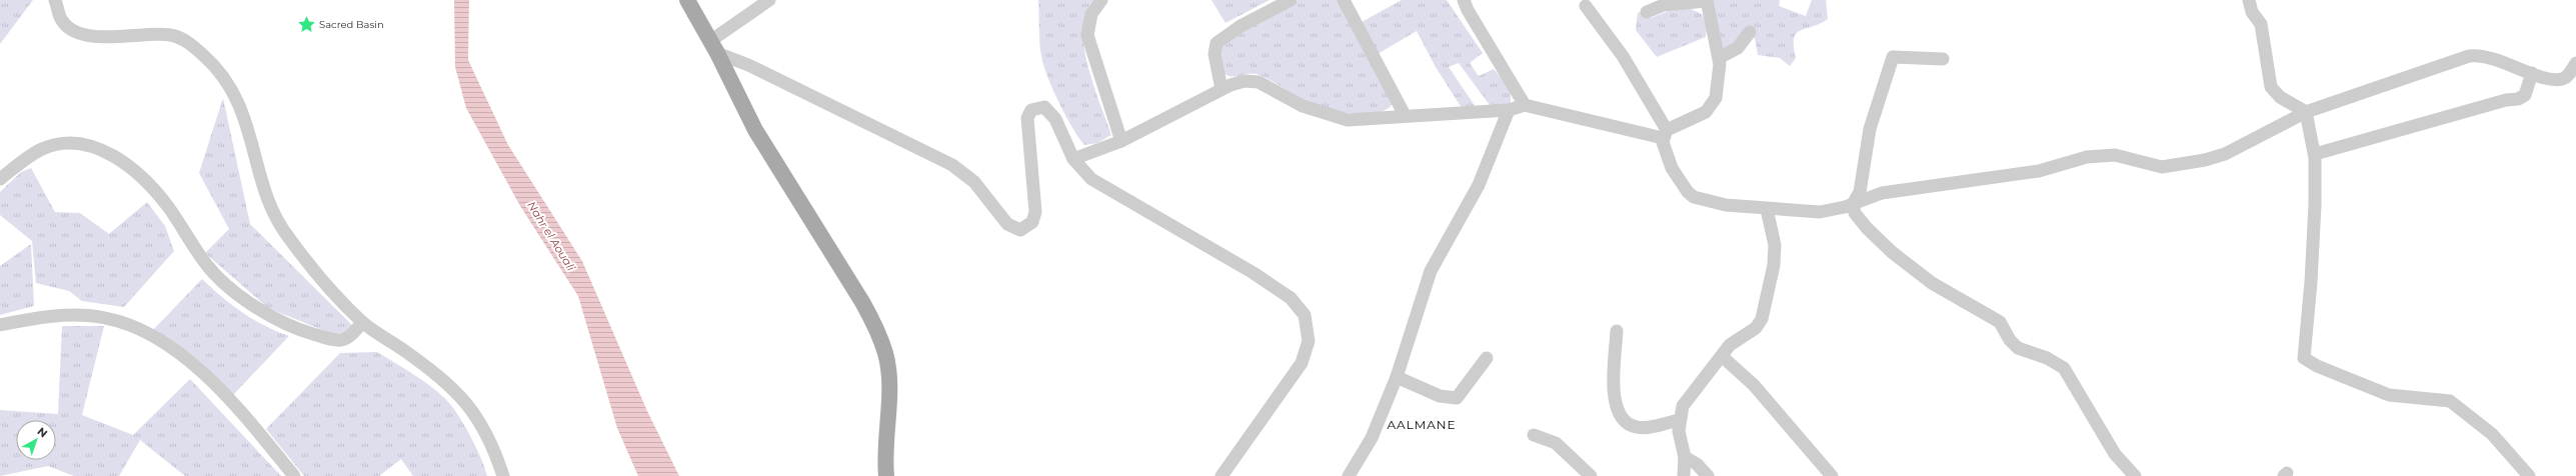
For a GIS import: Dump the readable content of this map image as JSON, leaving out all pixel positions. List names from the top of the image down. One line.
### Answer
{"districts":["AALMANE"],"water":["Nahr el Aouali"],"places":{"place":["Sacred Basin"]},"north":"top right"}
